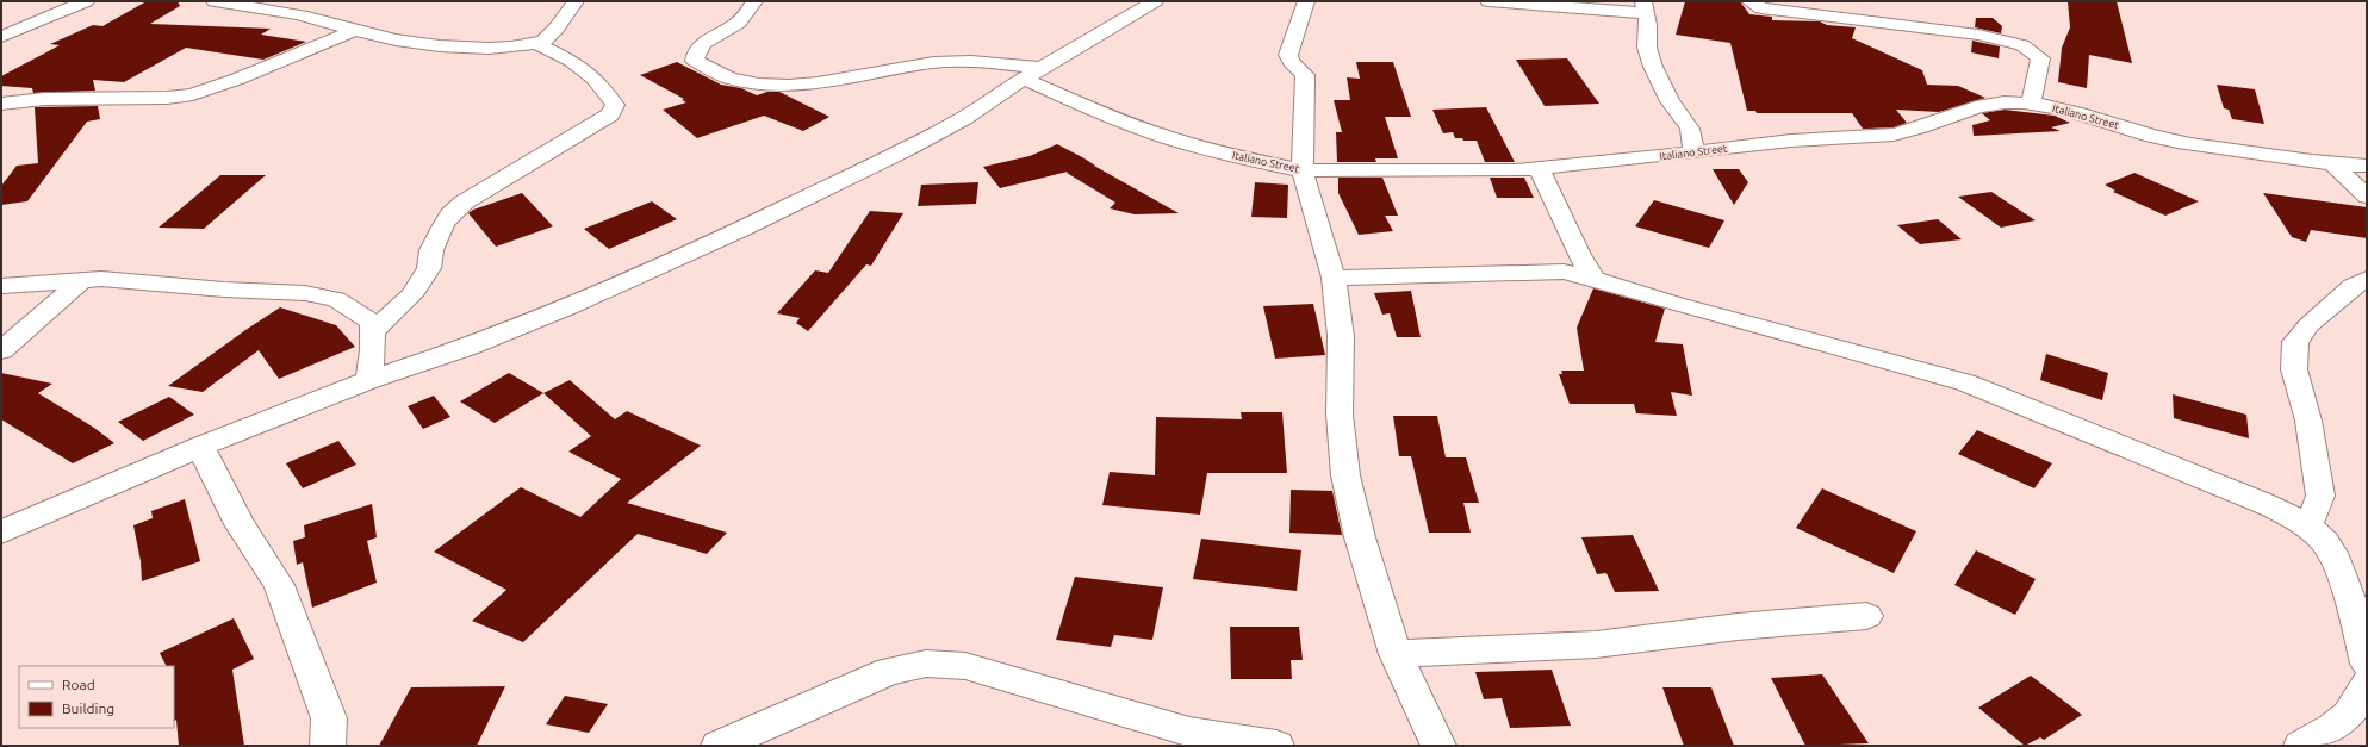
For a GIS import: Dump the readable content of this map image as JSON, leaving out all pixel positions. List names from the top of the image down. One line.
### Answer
{"streets":{"street":["Italiano Street"]},"legend":["Road","Building"]}
